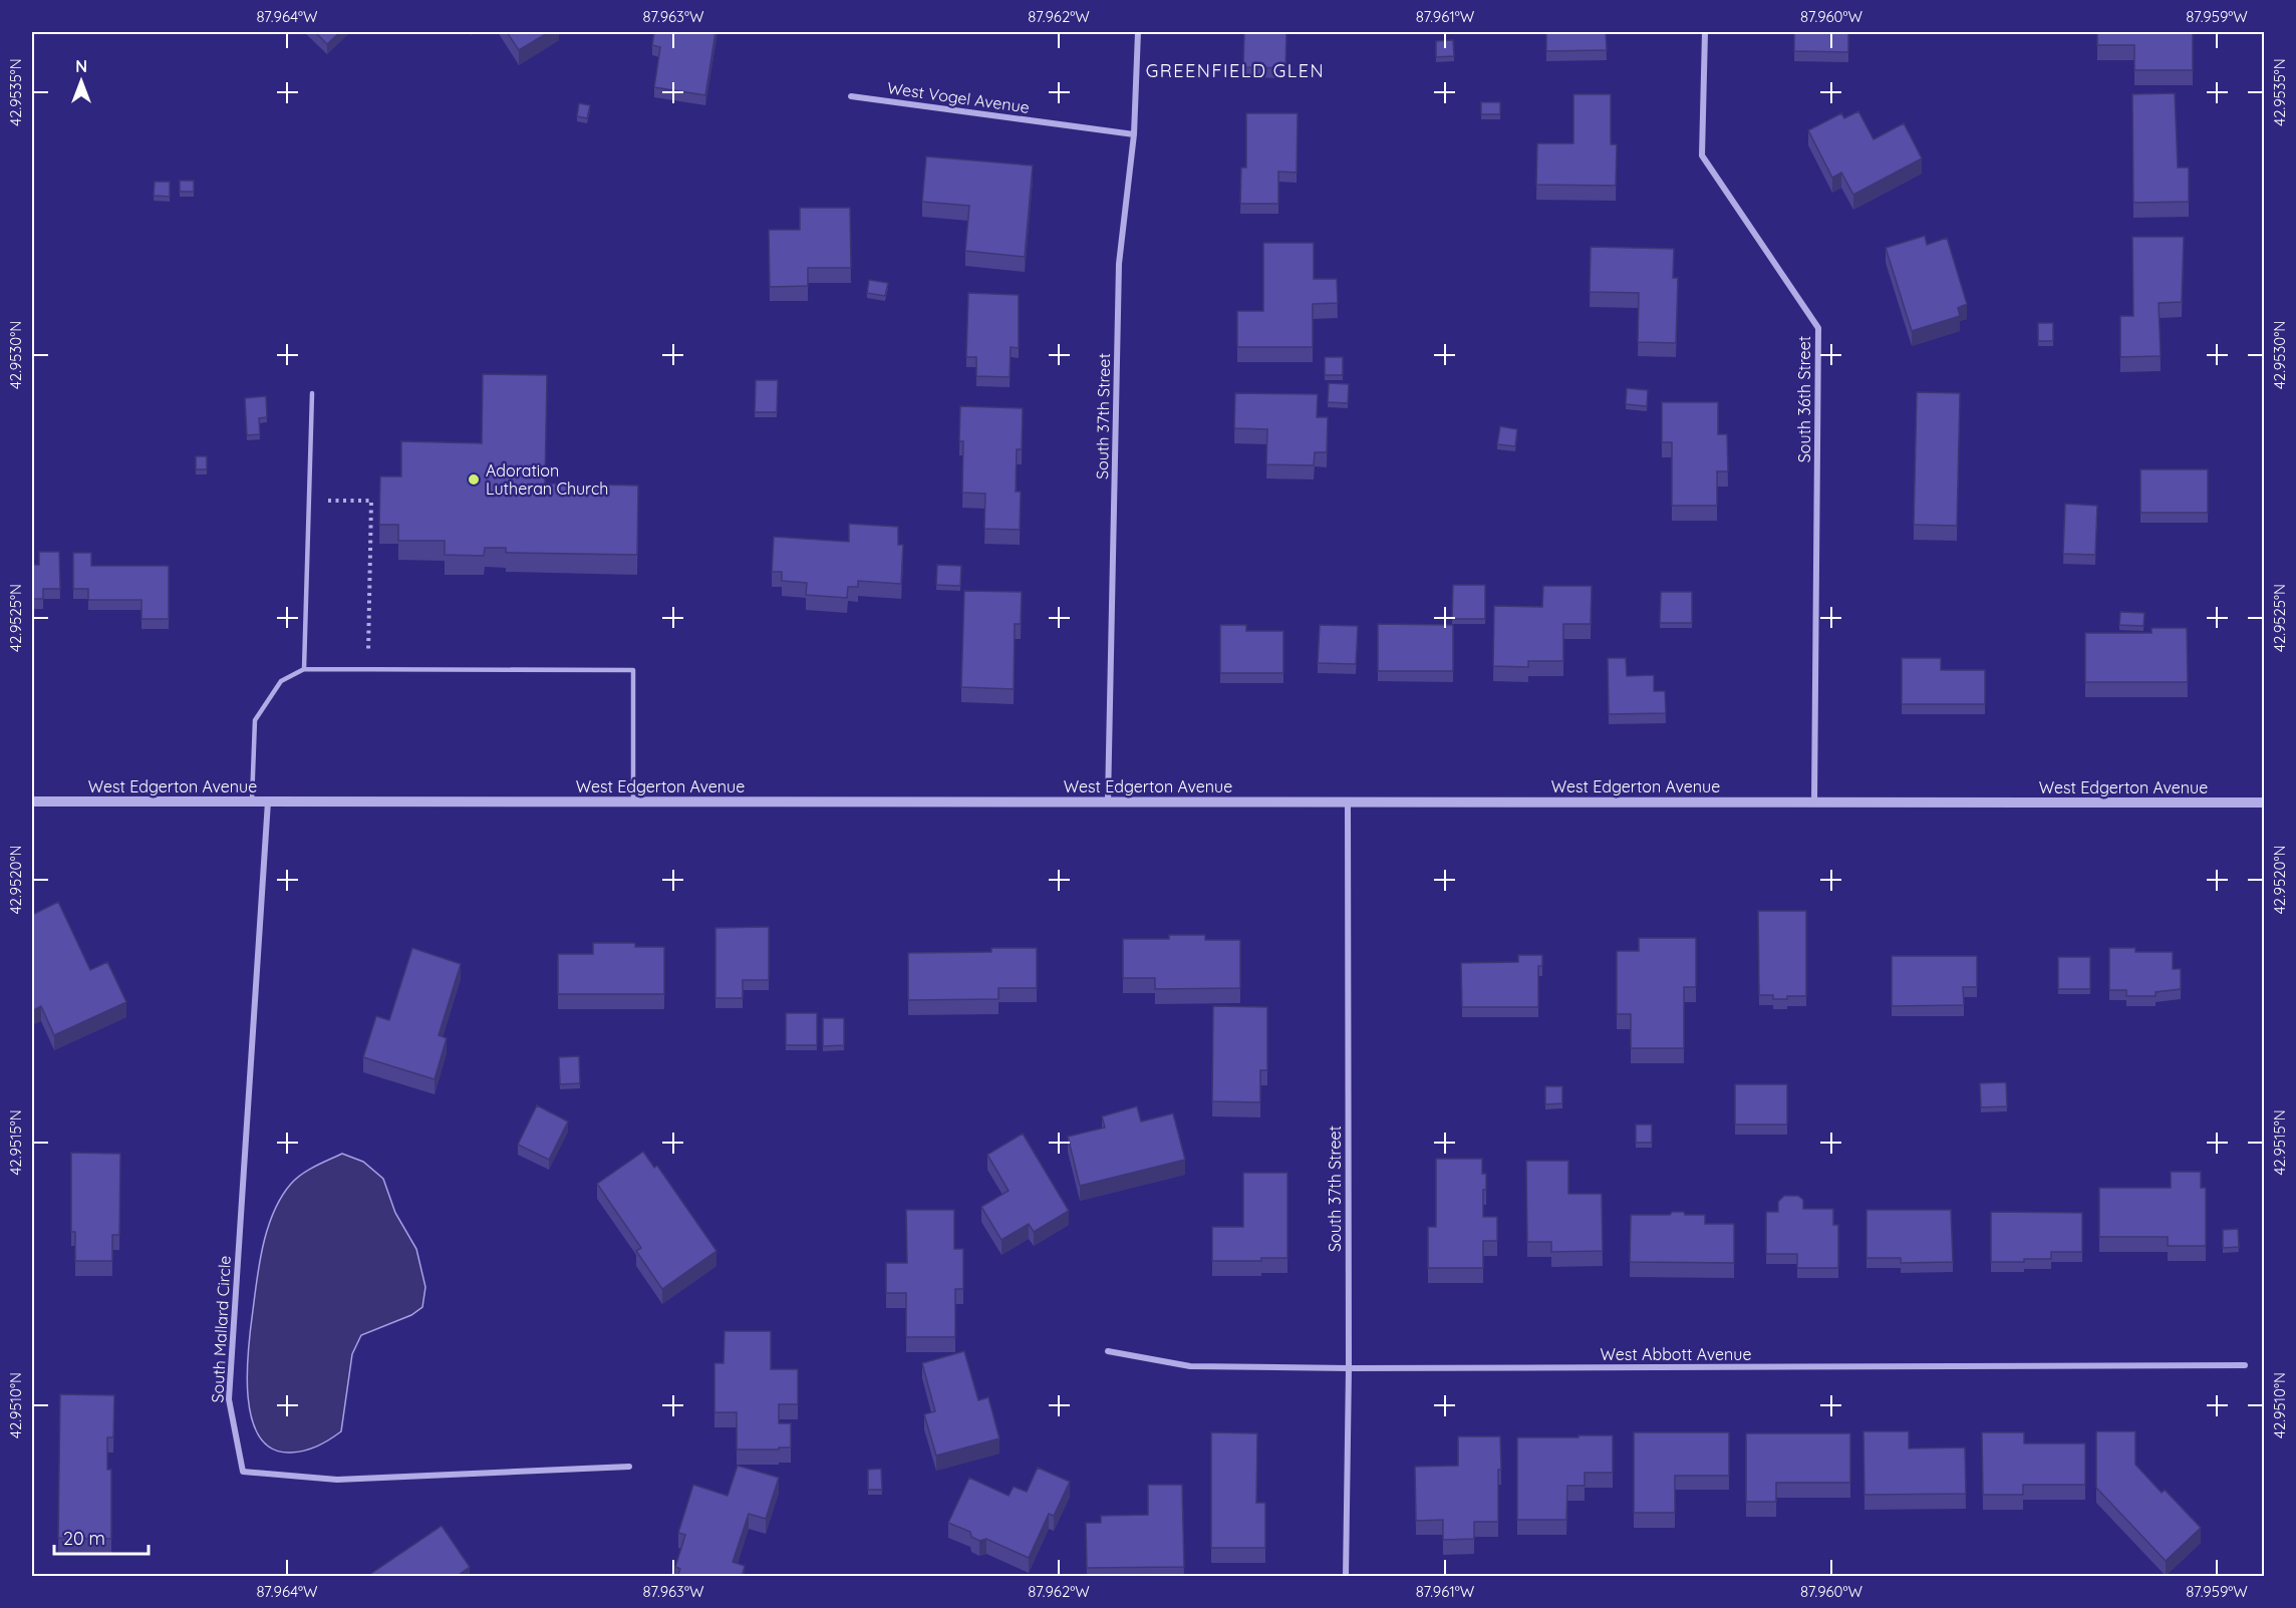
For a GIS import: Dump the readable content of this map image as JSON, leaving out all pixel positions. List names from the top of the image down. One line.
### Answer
{"streets":{"street":["West Vogel Avenue","South 36th Street","South 37th Street","West Edgerton Avenue","South Mallard Circle","West Abbott Avenue"]},"crossings":[["West Vogel Avenue","South 37th Street"],["South 36th Street","West Edgerton Avenue"],["South 37th Street","West Edgerton Avenue"],["South 37th Street","West Abbott Avenue"],["West Edgerton Avenue","South Mallard Circle"]],"districts":["GREENFIELD GLEN"],"places":["Adoration Lutheran Church"],"scale_bar":"20 m","north":"top","coordinates":["87.964°W","87.963°W","87.962°W","87.961°W","87.960°W","87.959°W","42.9535°N","42.9530°N","42.9525°N","42.9520°N","42.9515°N","42.9510°N"]}
